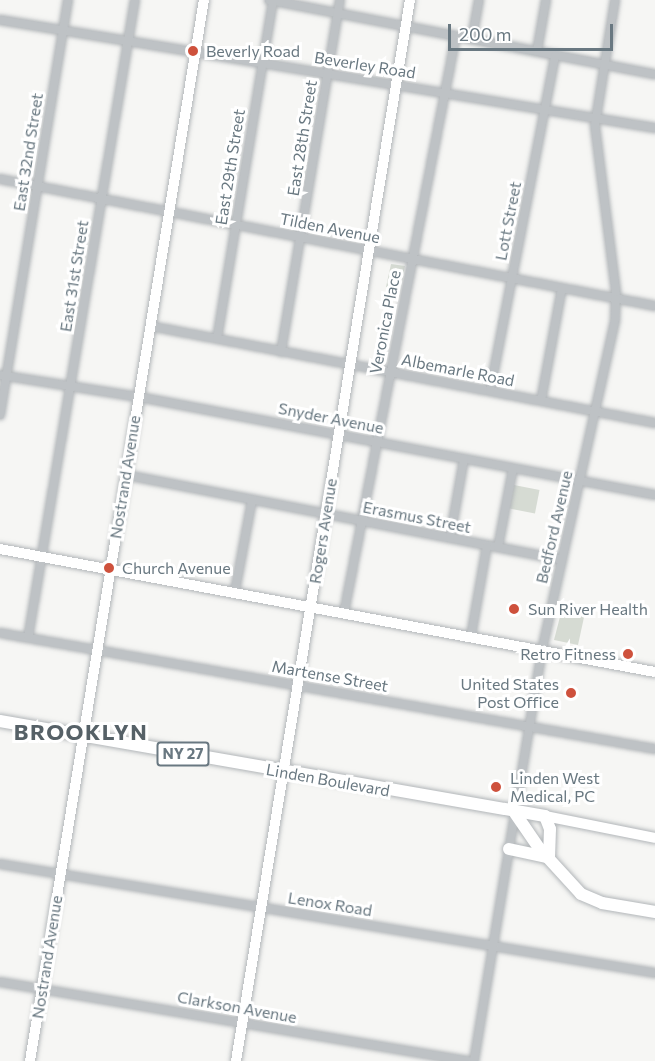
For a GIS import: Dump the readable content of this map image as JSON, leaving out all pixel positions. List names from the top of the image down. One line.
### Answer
{"streets":{"highway":["NY 27","Linden Boulevard"],"main road":["Nostrand Avenue","Rogers Avenue"],"street":["Beverley Road","East 28th Street","East 32nd Street","East 29th Street","Lott Street","Tilden Avenue","East 31st Street","Veronica Place","Albemarle Road","Snyder Avenue","Erasmus Street","Bedford Avenue","Martense Street","Lenox Road","Clarkson Avenue"]},"crossings":[["Beverley Road","East 28th Street"],["Beverley Road","East 32nd Street"],["Beverley Road","East 29th Street"],["Beverley Road","Lott Street"],["Beverley Road","East 31st Street"],["Beverley Road","Veronica Place"],["Beverley Road","Nostrand Avenue"],["Beverley Road","Bedford Avenue"],["Beverley Road","Rogers Avenue"],["East 28th Street","Tilden Avenue"],["East 28th Street","Albemarle Road"],["East 32nd Street","Tilden Avenue"],["East 32nd Street","Snyder Avenue"],["East 29th Street","Tilden Avenue"],["East 29th Street","Albemarle Road"],["Lott Street","Tilden Avenue"],["Lott Street","Albemarle Road"],["Tilden Avenue","East 31st Street"],["Tilden Avenue","Veronica Place"],["Tilden Avenue","Nostrand Avenue"],["Tilden Avenue","Bedford Avenue"],["Tilden Avenue","Rogers Avenue"],["East 31st Street","Snyder Avenue"],["East 31st Street","Martense Street"],["Veronica Place","Albemarle Road"],["Veronica Place","Snyder Avenue"],["Veronica Place","Erasmus Street"],["Albemarle Road","Nostrand Avenue"],["Albemarle Road","Bedford Avenue"],["Albemarle Road","Rogers Avenue"],["Snyder Avenue","Nostrand Avenue"],["Snyder Avenue","Bedford Avenue"],["Snyder Avenue","Rogers Avenue"],["Nostrand Avenue","Erasmus Street"],["Nostrand Avenue","Martense Street"],["Nostrand Avenue","Linden Boulevard"],["Nostrand Avenue","Lenox Road"],["Nostrand Avenue","Clarkson Avenue"],["Erasmus Street","Bedford Avenue"],["Erasmus Street","Rogers Avenue"],["Bedford Avenue","Martense Street"],["Bedford Avenue","Linden Boulevard"],["Bedford Avenue","Lenox Road"],["Rogers Avenue","Martense Street"],["Rogers Avenue","Linden Boulevard"],["Rogers Avenue","Lenox Road"],["Rogers Avenue","Clarkson Avenue"]],"districts":["BROOKLYN"],"places":["Beverly Road","Church Avenue","Sun River Health","Retro Fitness","United States Post Office","Linden West Medical, PC"],"scale_bar":"200 m"}
